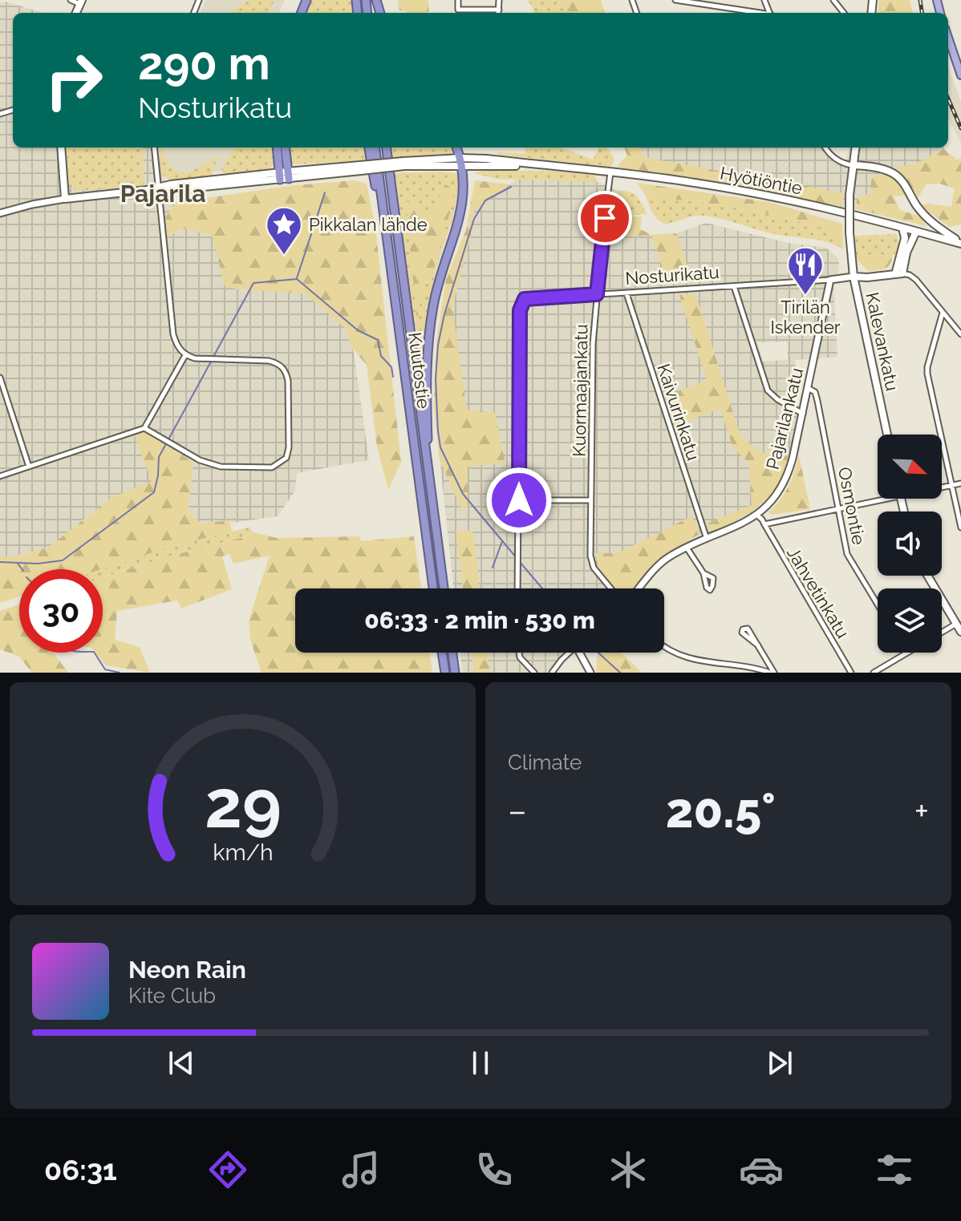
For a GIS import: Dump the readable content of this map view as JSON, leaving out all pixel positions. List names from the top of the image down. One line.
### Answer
{"streets":{"highway":["Kuutostie"],"main road":["Hyötiöntie","Kalevankatu"],"street":["Nosturikatu","Kuormaajankatu","Kaivurinkatu","Pajarilankatu","Osmontie","Jahvetinkatu"]},"crossings":[["Hyötiöntie","Kuormaajankatu"],["Nosturikatu","Kalevankatu"],["Nosturikatu","Kuormaajankatu"],["Nosturikatu","Kaivurinkatu"],["Nosturikatu","Pajarilankatu"],["Kaivurinkatu","Pajarilankatu"],["Pajarilankatu","Osmontie"],["Pajarilankatu","Jahvetinkatu"]],"districts":["Pajarila"],"places":{"place":["Pikkalan lähde"],"restaurant":["Tirilän Iskender"]},"north":"bottom right","page":{"turn":["290 m","Nosturikatu"],"limit":"30","trip":"06:33 · 2 min · 530 m","tile":"Climate","heat":["−","20.5°","+"],"song":["Neon Rain","Kite Club"],"tabs":"06:31","gauge":["29","km/h"]}}
